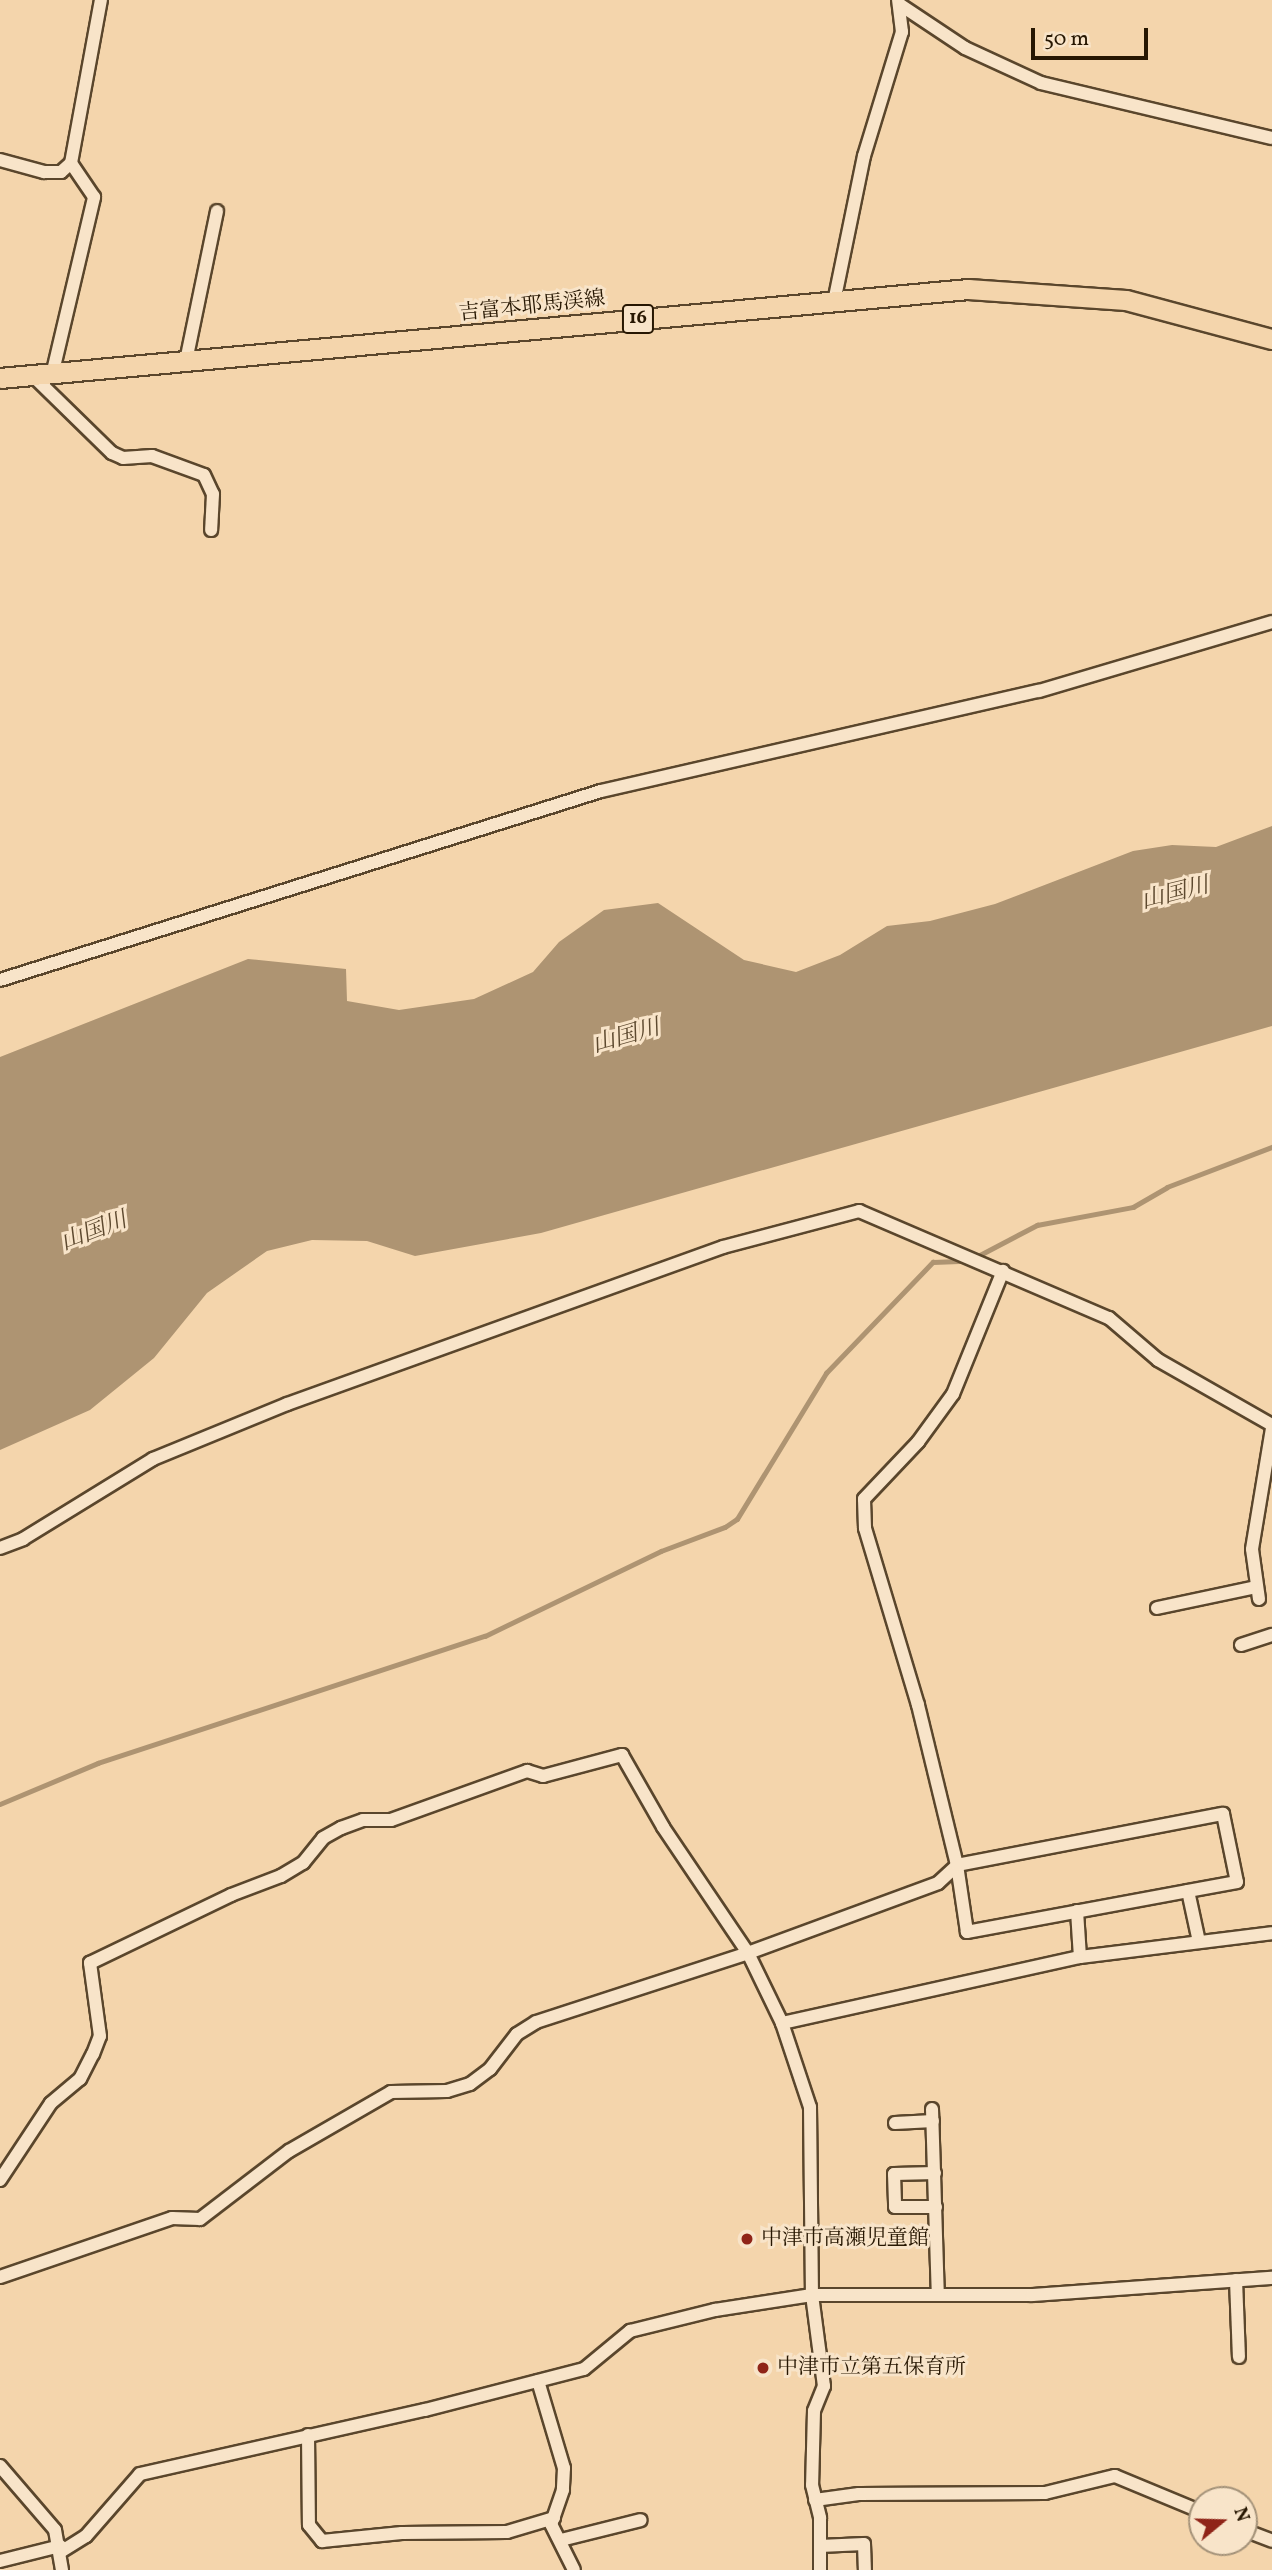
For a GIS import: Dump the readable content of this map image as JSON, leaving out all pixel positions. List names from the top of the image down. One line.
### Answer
{"streets":{"main road":["吉富本耶馬渓線","16"]},"water":["山国川"],"places":["中津市高瀬児童館","中津市立第五保育所"],"scale_bar":"50 m","north":"right"}
